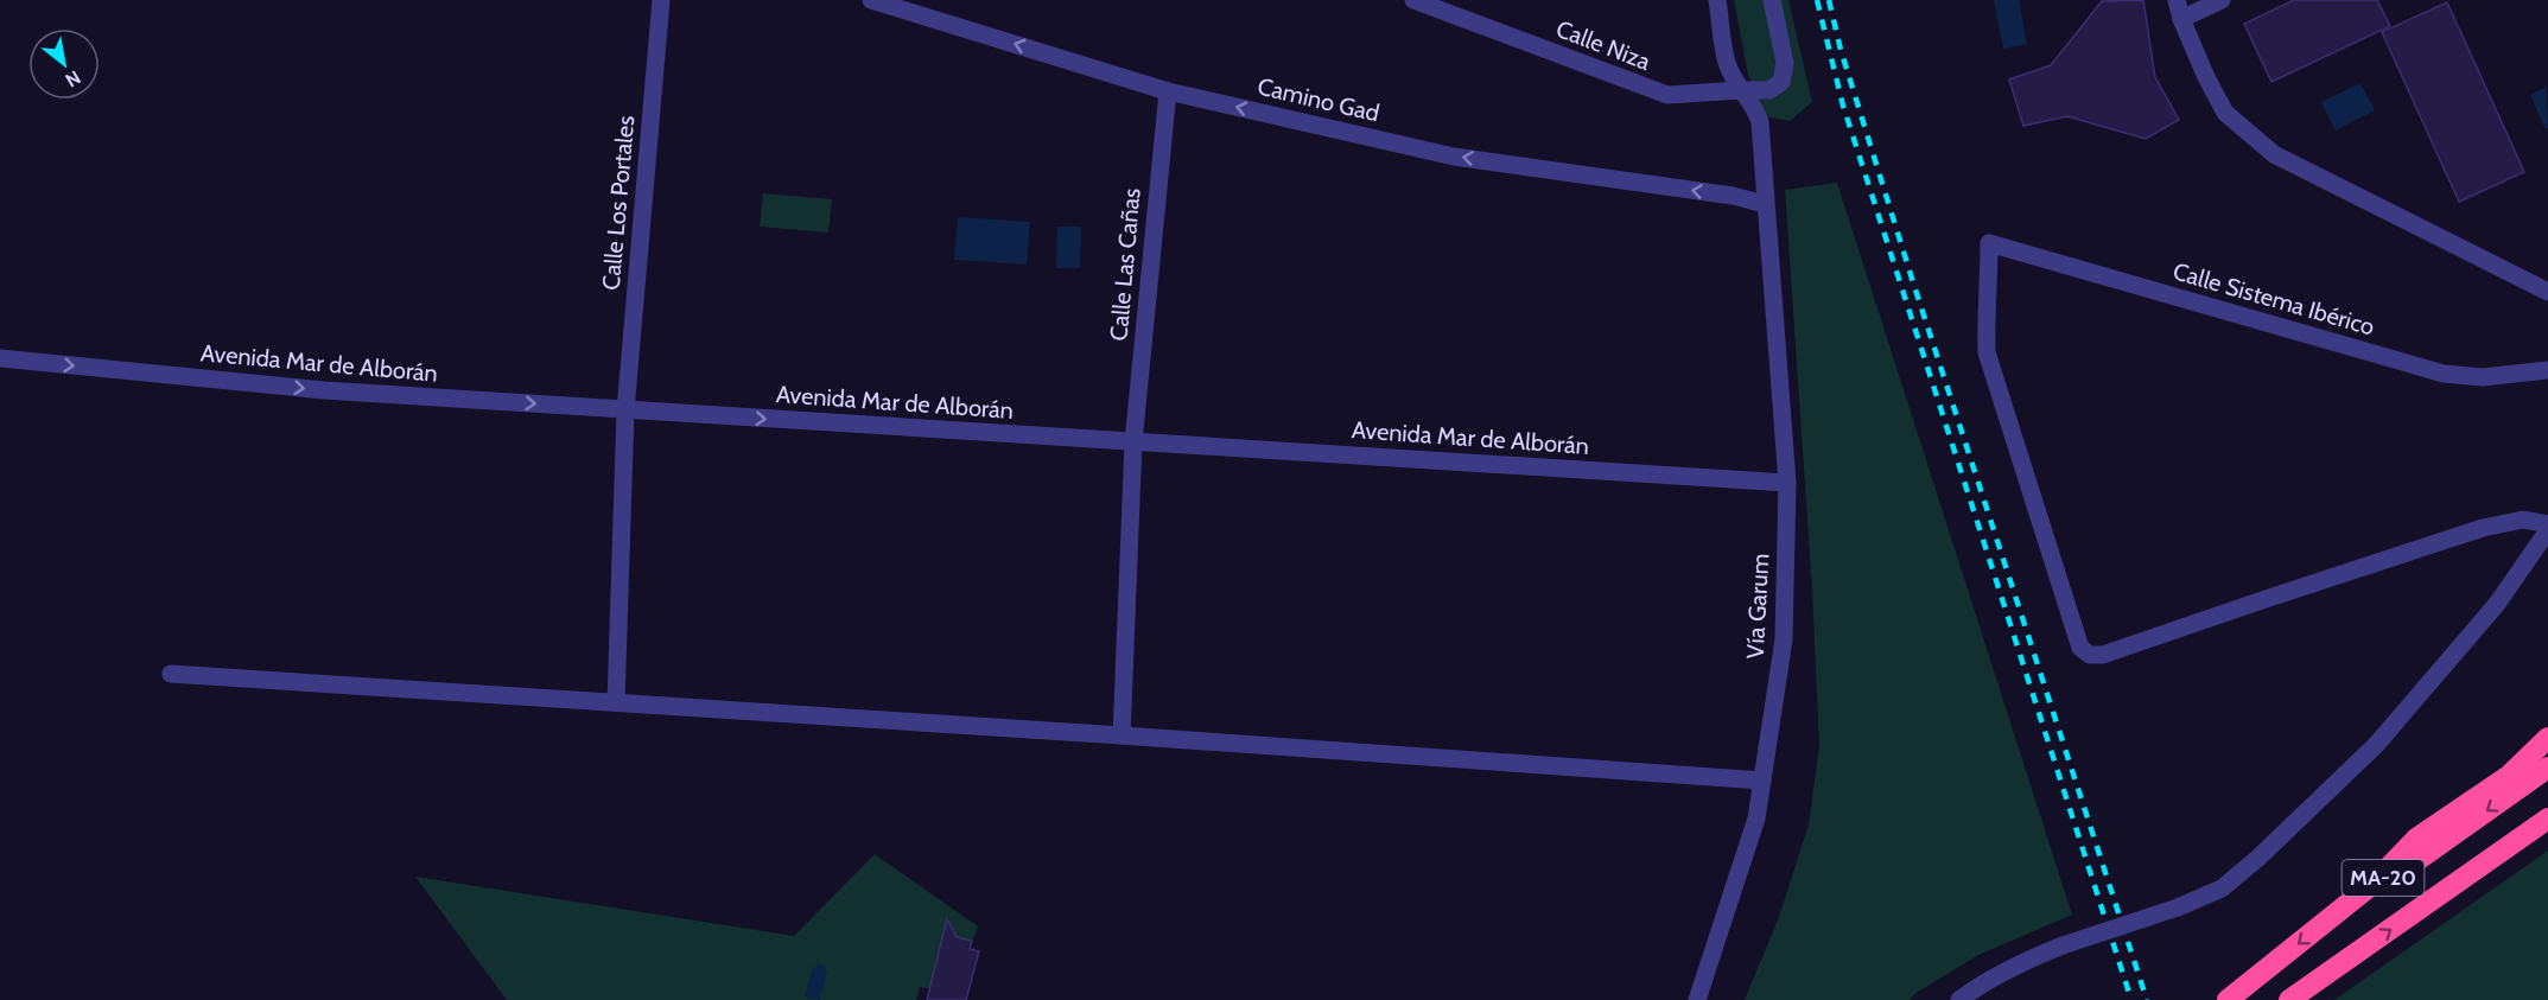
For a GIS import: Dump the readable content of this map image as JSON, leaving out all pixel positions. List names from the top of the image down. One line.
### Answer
{"streets":{"highway":["MA-20"],"street":["Calle Niza","Camino Gad","Calle Los Portales","Calle Las Cañas","Calle Sistema Ibérico","Avenida Mar de Alborán","Vía Garum"]},"crossings":[["Calle Niza","Vía Garum"],["Camino Gad","Calle Las Cañas"],["Camino Gad","Vía Garum"],["Calle Los Portales","Avenida Mar de Alborán"],["Calle Las Cañas","Avenida Mar de Alborán"],["Avenida Mar de Alborán","Vía Garum"]],"one_way":["Camino Gad","Avenida Mar de Alborán"],"north":"bottom right"}
